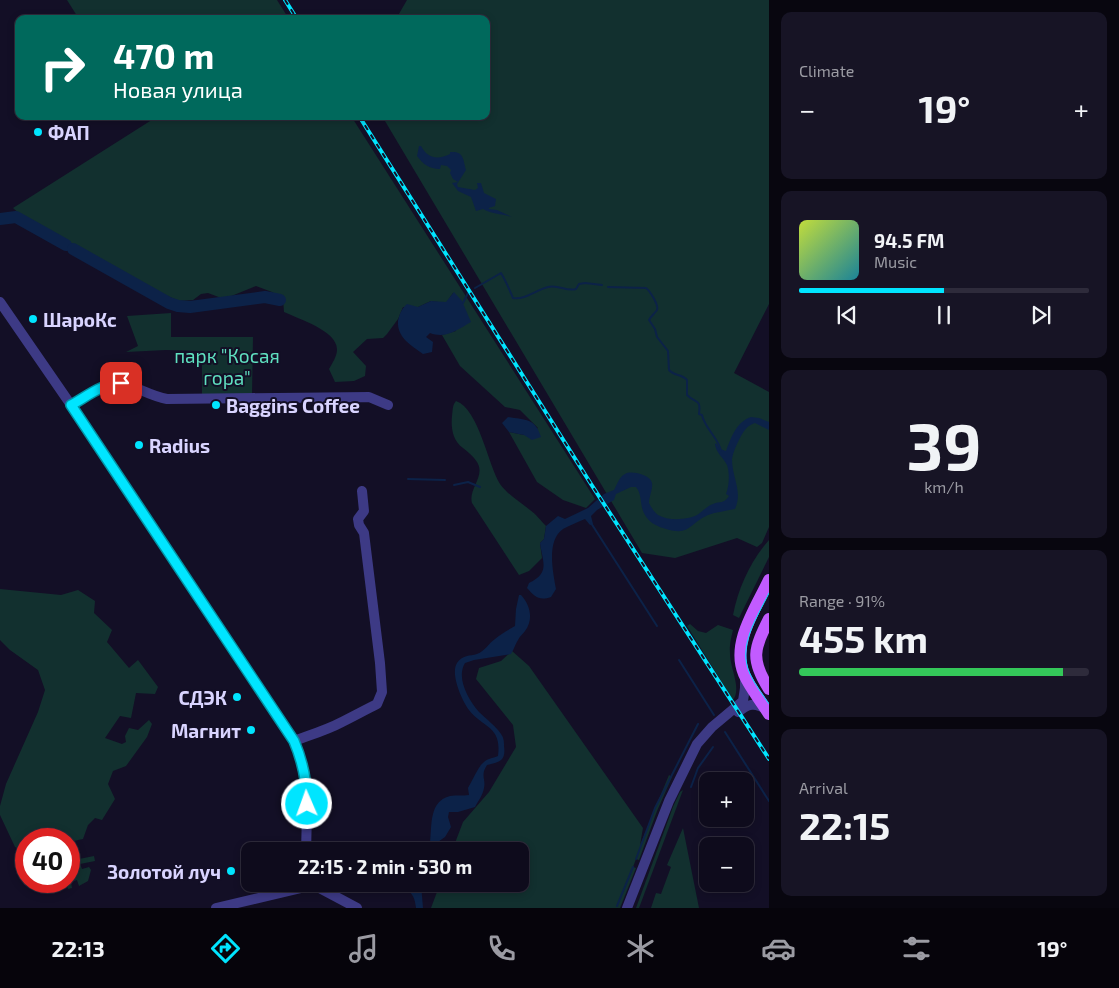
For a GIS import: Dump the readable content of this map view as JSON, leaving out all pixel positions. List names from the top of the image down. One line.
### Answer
{"parks":["парк \"Косая гора\""],"places":["ФАП","ШароКс","Baggins Coffee","Radius","СДЭК","Магнит","Золотой луч"],"page":{"tile":["Climate",["39","km/h"],["Range · 91%","455 km"],["Arrival","22:15"]],"turn":["470 m","Новая улица"],"heat":["−","19°","+"],"song":["94.5 FM","Music"],"map_buttons":["+","−"],"limit":"40","trip":"22:15 · 2 min · 530 m","tabs":["22:13","19°"]}}
